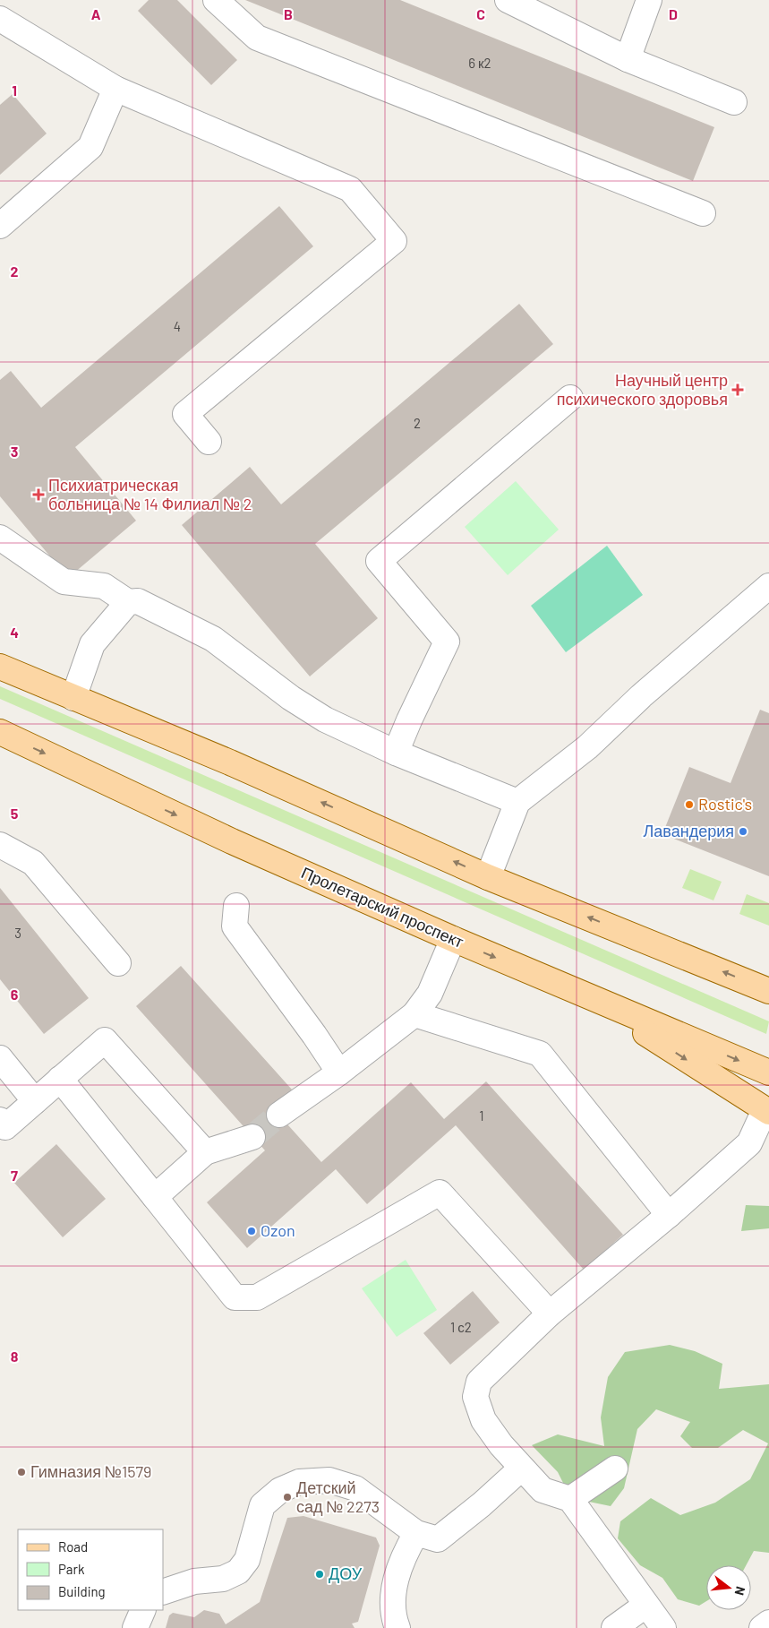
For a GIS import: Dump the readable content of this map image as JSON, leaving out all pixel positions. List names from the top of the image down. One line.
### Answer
{"streets":{"main road":["Пролетарский проспект"]},"places":{"health":["Научный центр психического здоровья","Психиатрическая больница № 14 Филиал № 2"],"other":["Rostic's","Лавандерия","Ozon","Гимназия №1579","Детский сад № 2273","ДОУ"]},"house_numbers":["6 к2","4","2","3","1","1 с2"],"legend":["Road","Park","Building"],"north":"right","grid":{"columns":["A","B","C","D"],"rows":["1","2","3","4","5","6","7","8"]}}
